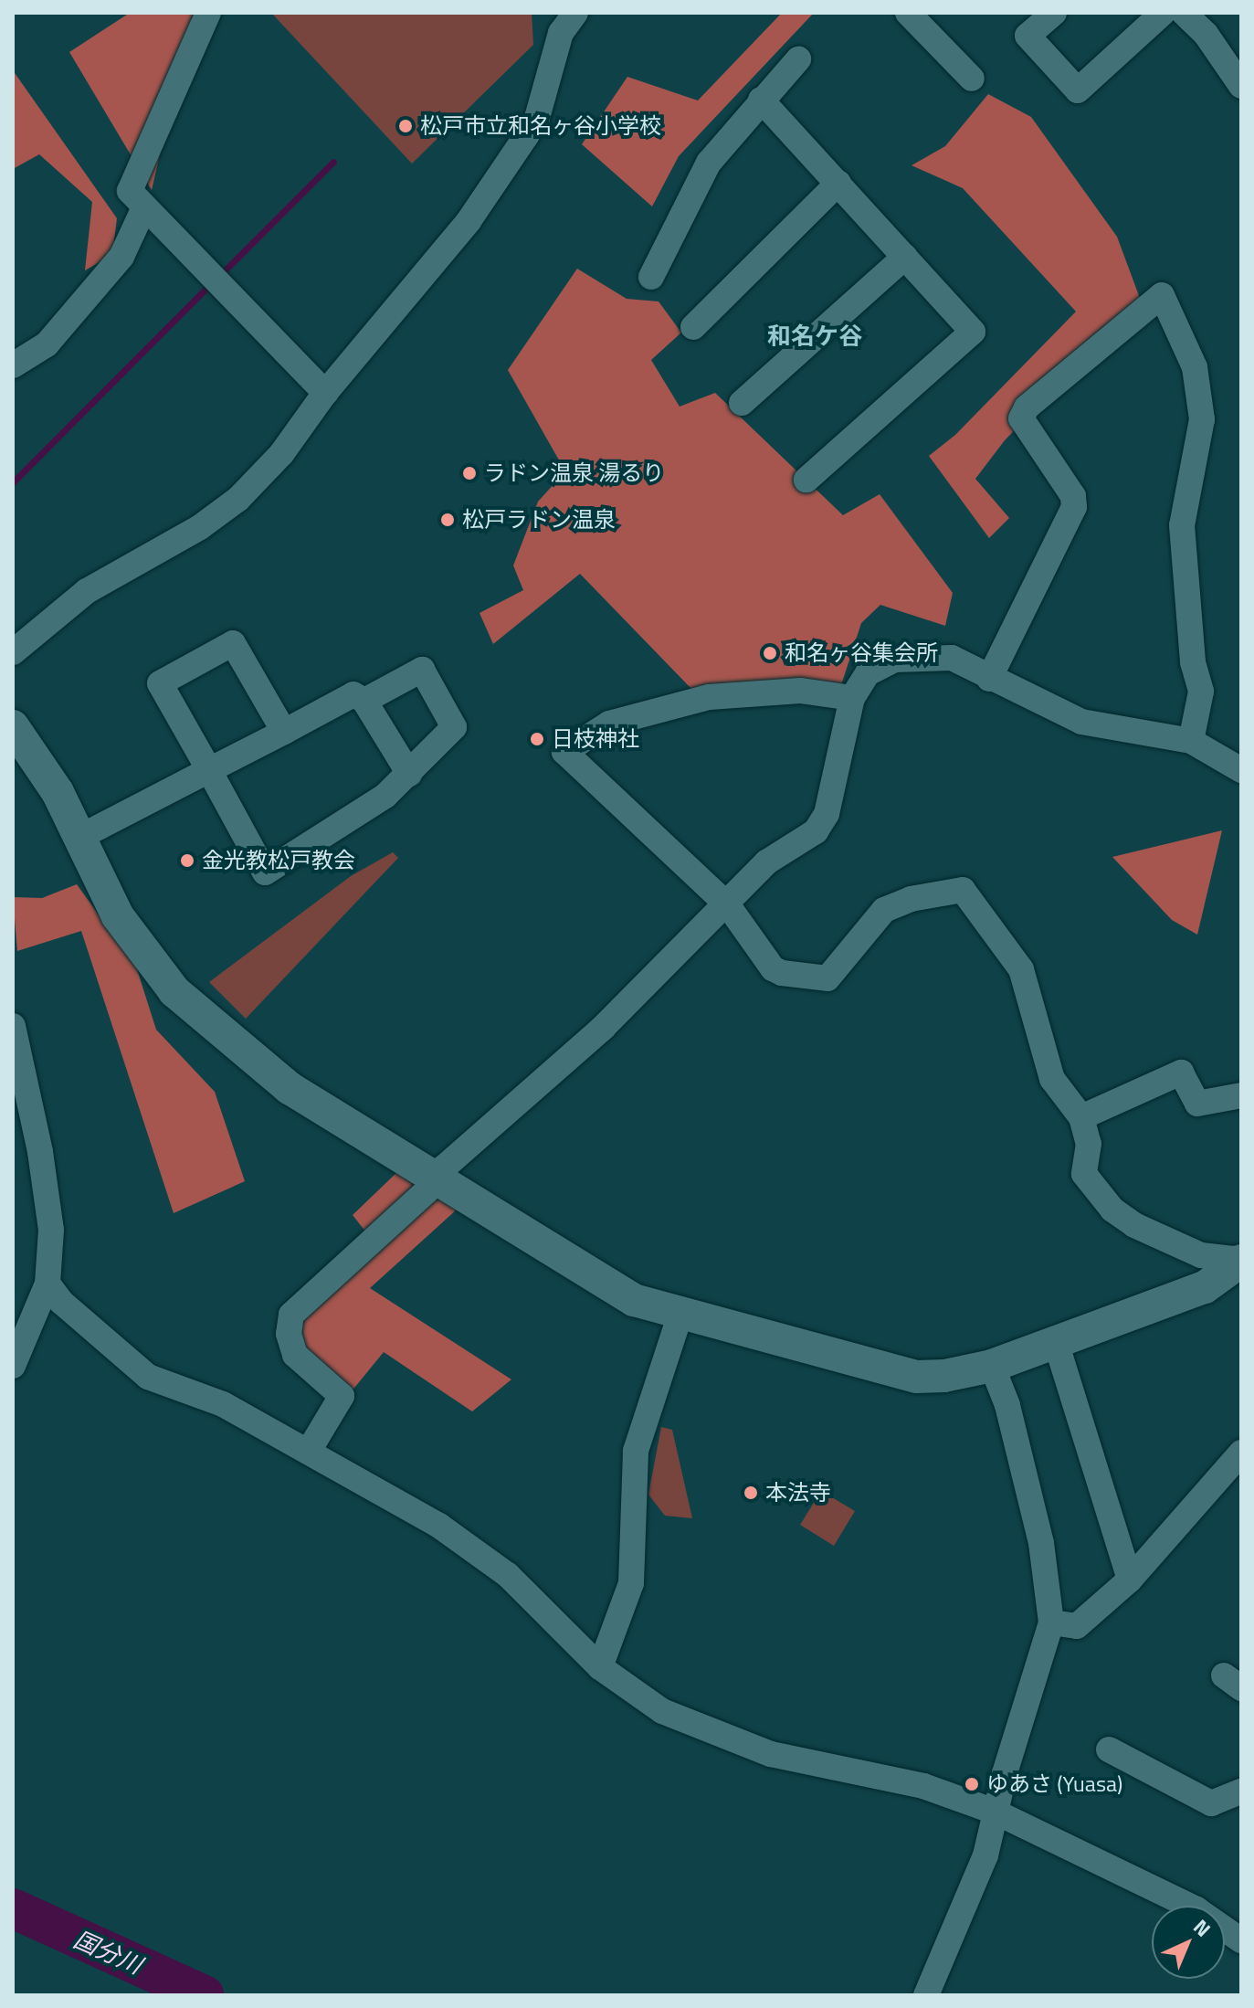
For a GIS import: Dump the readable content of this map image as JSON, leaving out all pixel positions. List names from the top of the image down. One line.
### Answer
{"districts":["和名ケ谷"],"water":["国分川"],"places":["松戸市立和名ヶ谷小学校","ラドン温泉 湯るり","松戸ラドン温泉","和名ヶ谷集会所","日枝神社","金光教松戸教会","本法寺","ゆあさ (Yuasa)"],"north":"top right"}
